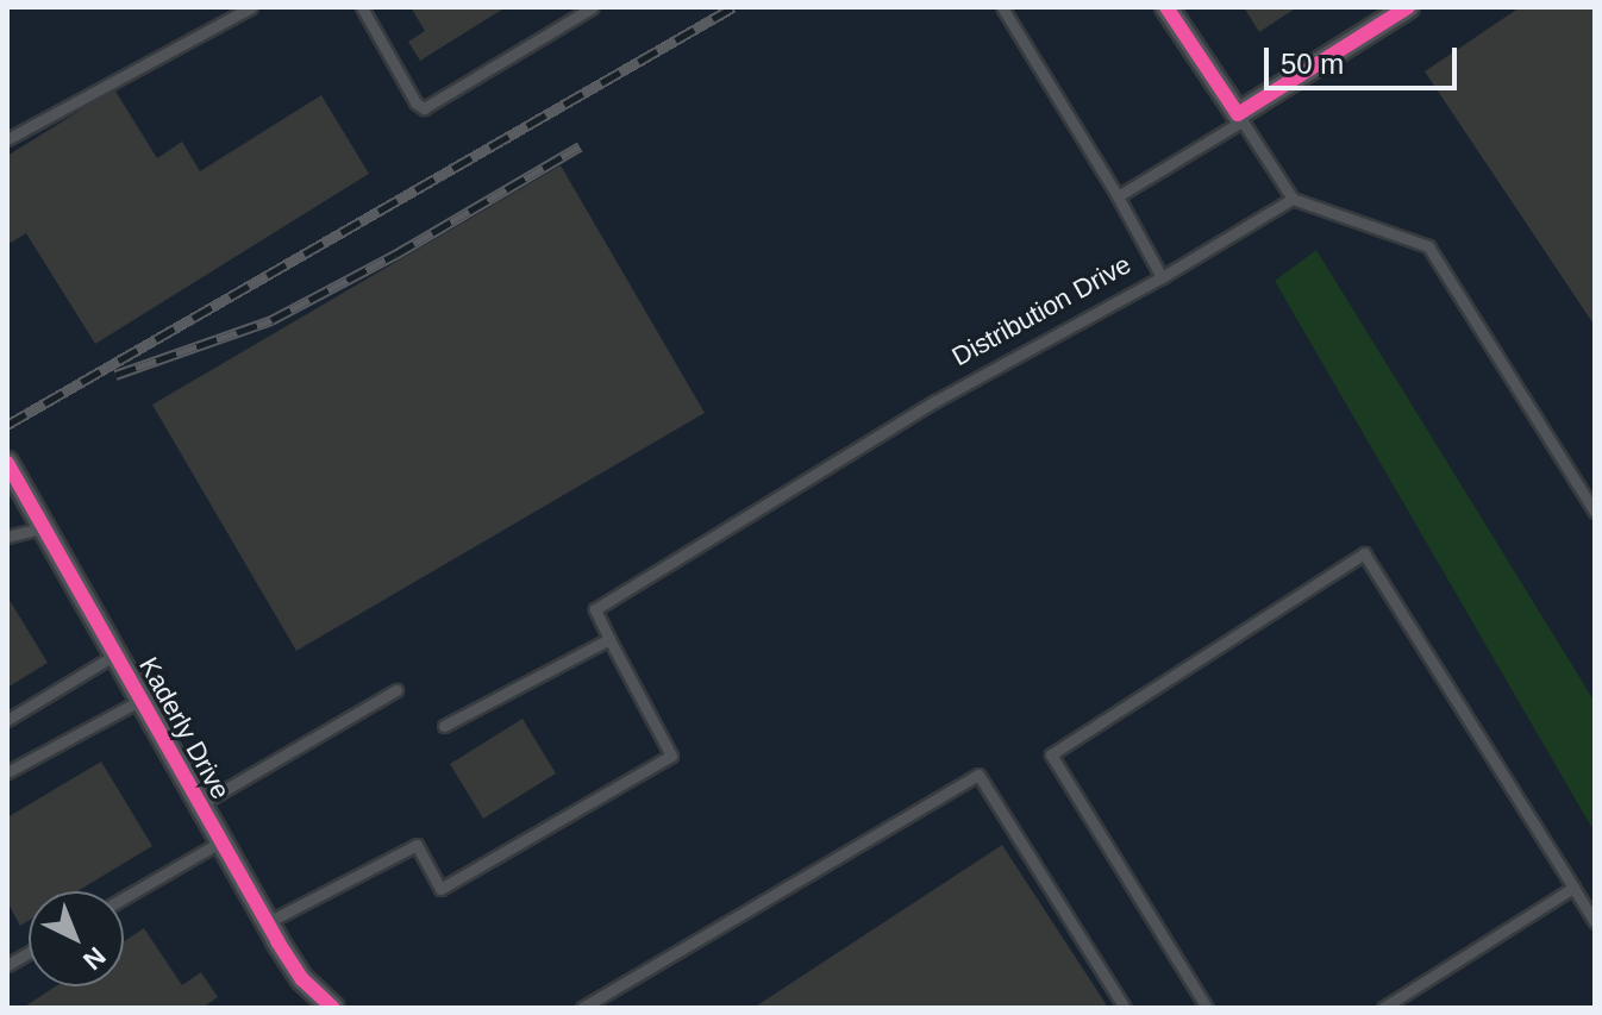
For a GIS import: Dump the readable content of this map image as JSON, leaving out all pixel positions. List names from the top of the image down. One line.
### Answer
{"streets":{"street":["Kaderly Drive"],"lane":["Distribution Drive"]},"scale_bar":"50 m","north":"bottom right"}
